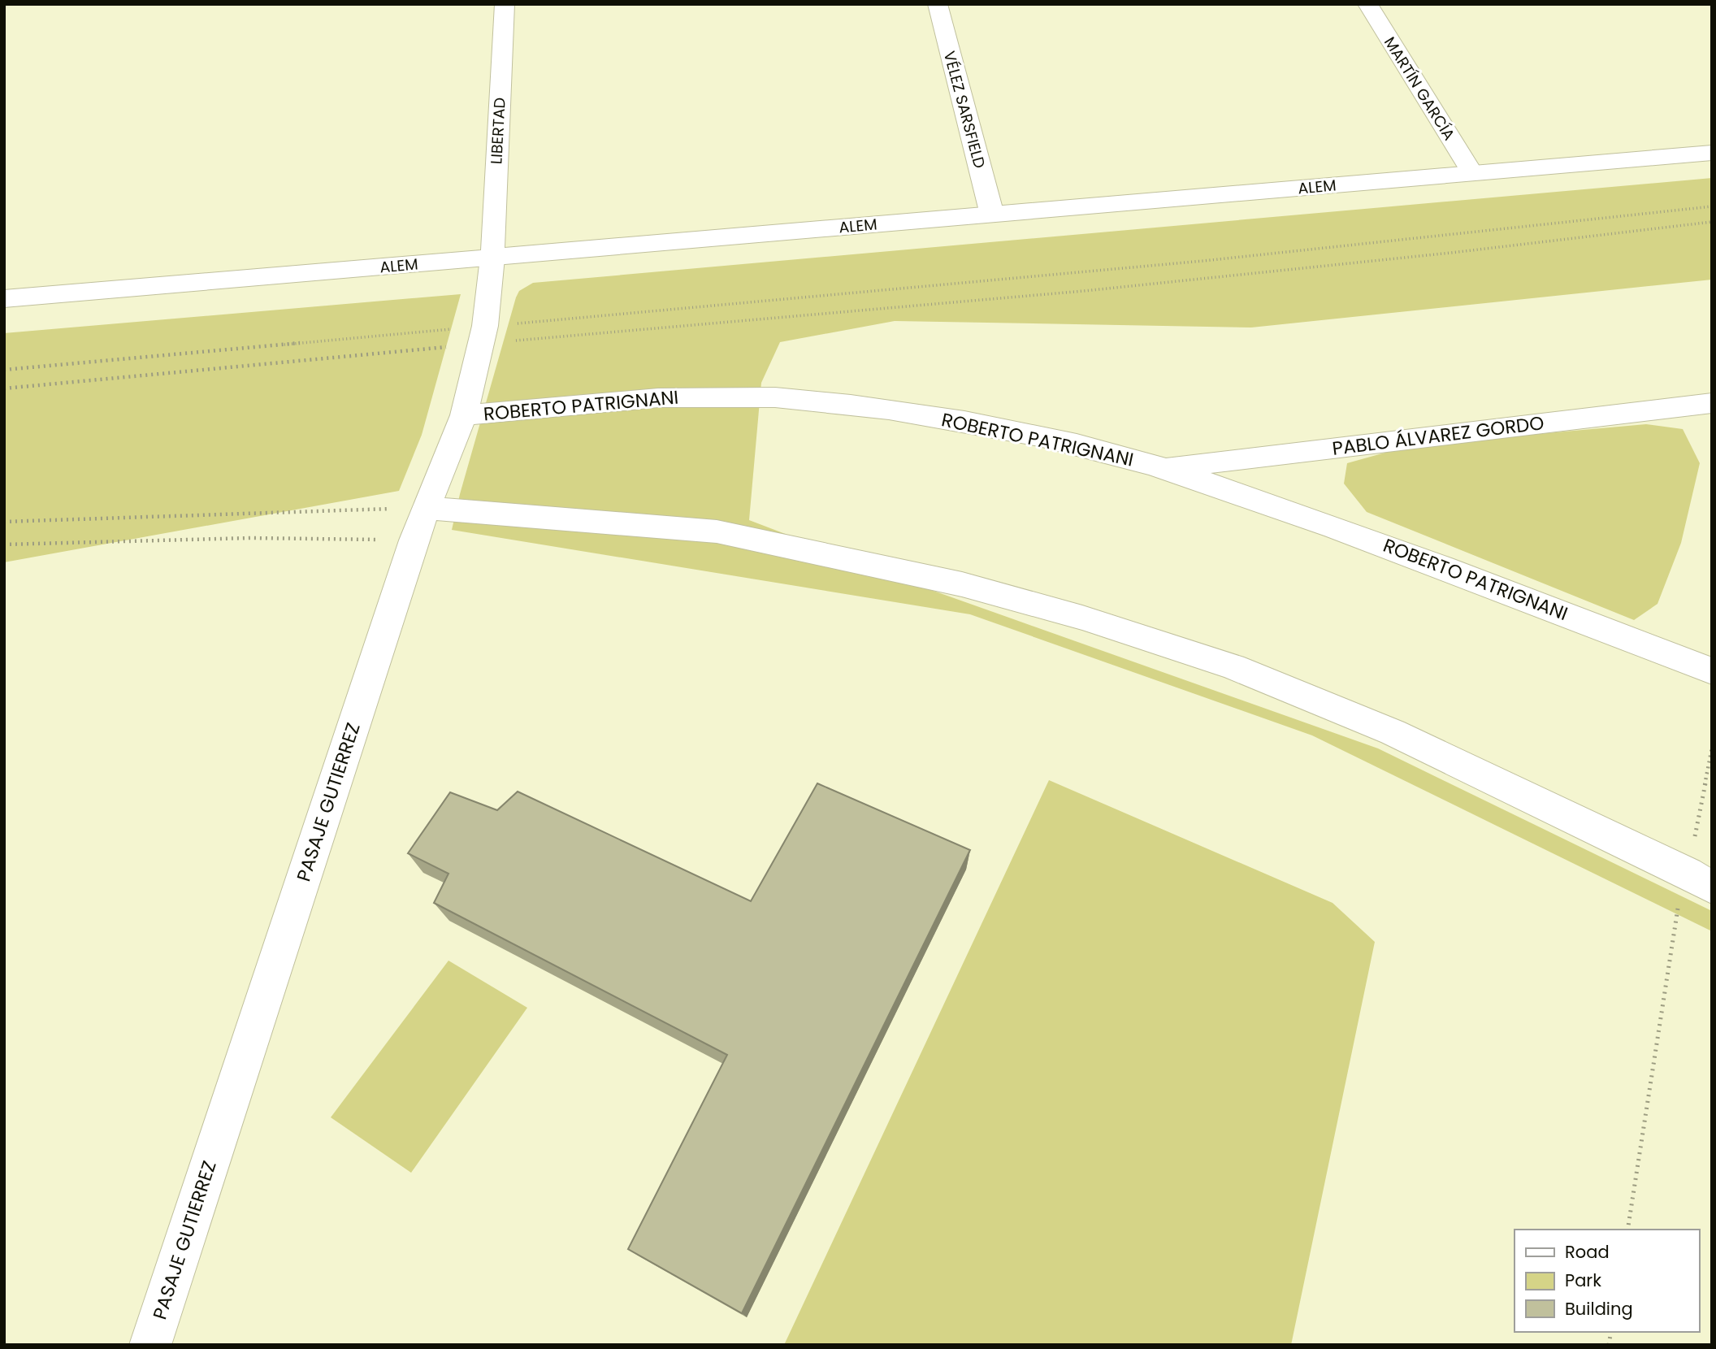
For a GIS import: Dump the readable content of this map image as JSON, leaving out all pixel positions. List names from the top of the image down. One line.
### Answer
{"streets":{"street":["MARTÍN GARCÍA","VÉLEZ SARSFIELD","LIBERTAD","ALEM","ROBERTO PATRIGNANI","PABLO ÁLVAREZ GORDO","PASAJE GUTIERREZ"]},"crossings":[["MARTÍN GARCÍA","ALEM"],["VÉLEZ SARSFIELD","ALEM"],["LIBERTAD","ALEM"],["LIBERTAD","PASAJE GUTIERREZ"],["ALEM","PASAJE GUTIERREZ"],["ROBERTO PATRIGNANI","PABLO ÁLVAREZ GORDO"],["ROBERTO PATRIGNANI","PASAJE GUTIERREZ"]],"legend":["Road","Park","Building"]}
